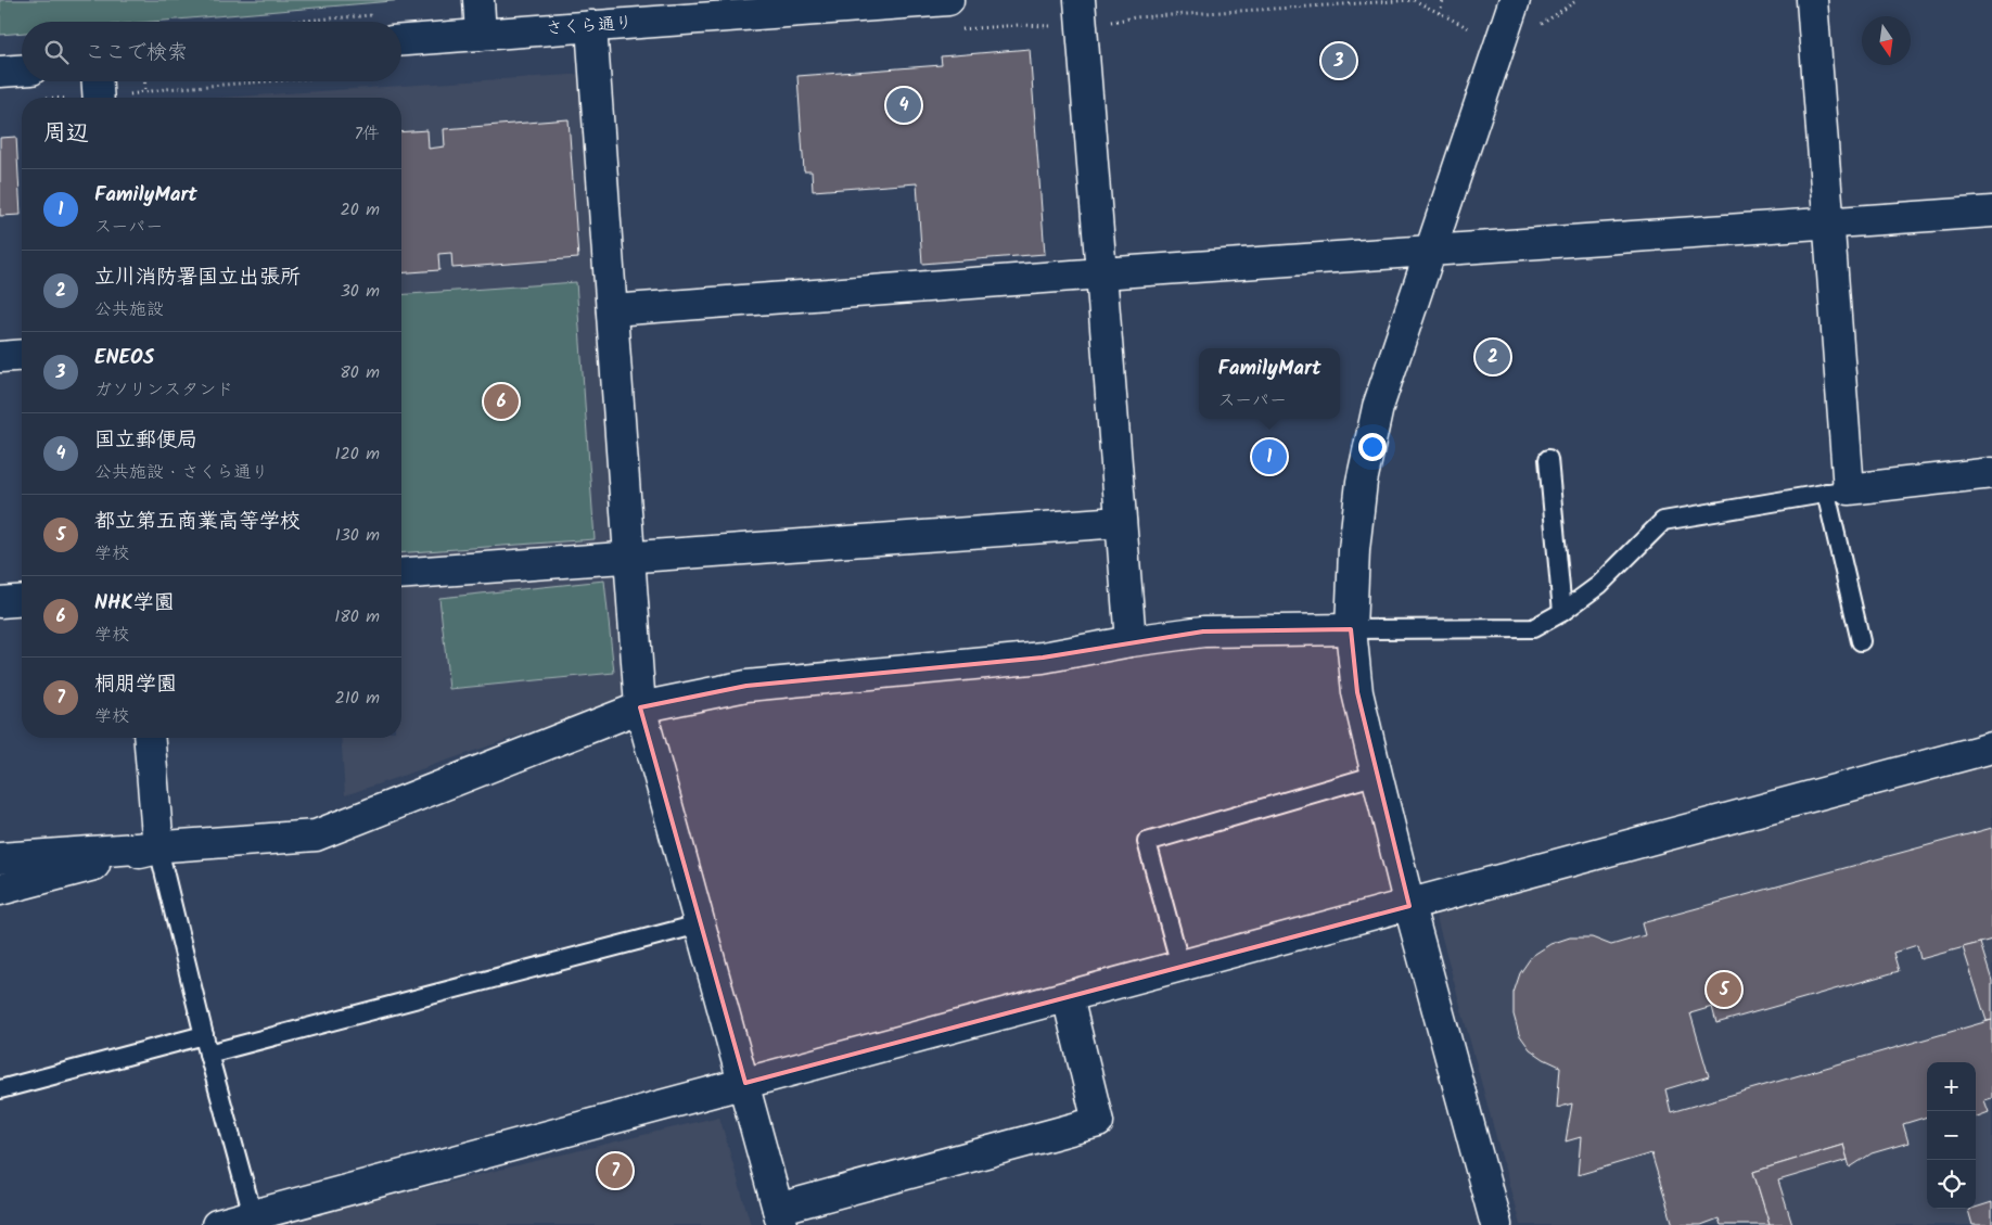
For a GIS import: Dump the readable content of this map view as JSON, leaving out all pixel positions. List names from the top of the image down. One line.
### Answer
{"streets":{"street":["さくら通り"]},"north":"bottom","page":{"search":"ここで検索","pins":["3","4","2","6","1","5","7"],"heading":["周辺","7件"],"list":[{"mark":"1","name":"FamilyMart","note":"スーパー","value":"20 m"},{"mark":"2","name":"立川消防署国立出張所","note":"公共施設","value":"30 m"},{"mark":"3","name":"ENEOS","note":"ガソリンスタンド","value":"80 m"},{"mark":"4","name":"国立郵便局","note":"公共施設 · さくら通り","value":"120 m"},{"mark":"5","name":"都立第五商業高等学校","note":"学校","value":"130 m"},{"mark":"6","name":"NHK学園","note":"学校","value":"180 m"},{"mark":"7","name":"桐朋学園","note":"学校","value":"210 m"}],"popup":["FamilyMart","スーパー"],"map_buttons":["+","−"]}}
